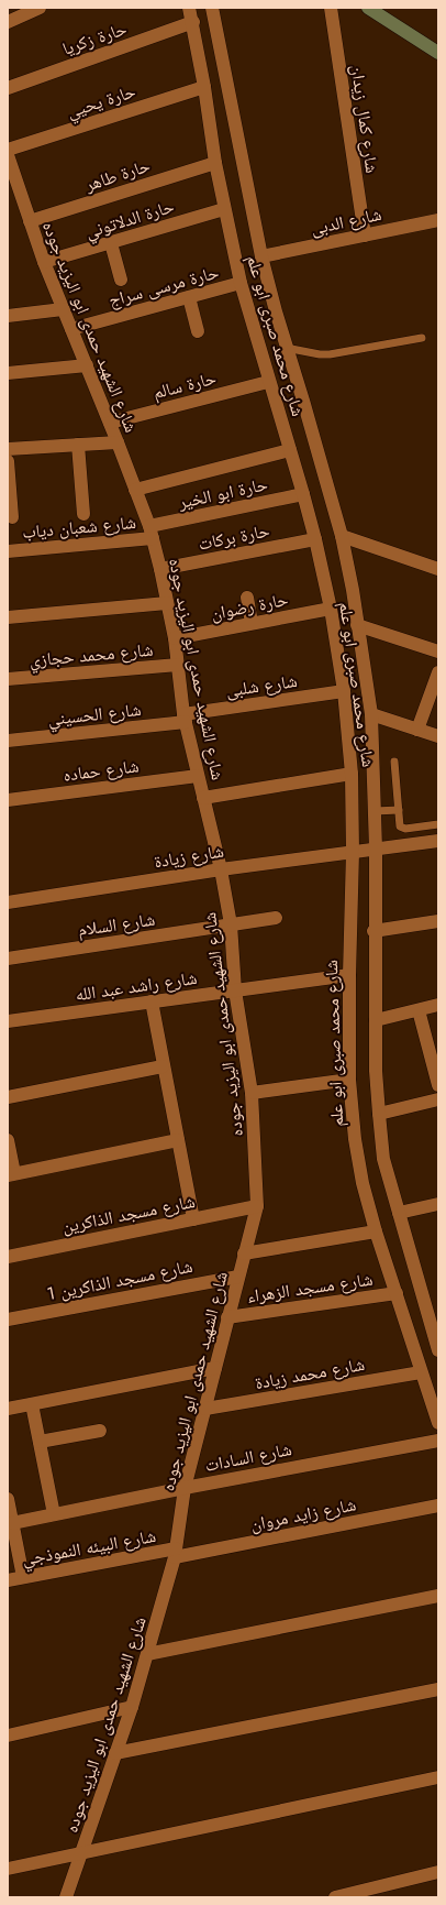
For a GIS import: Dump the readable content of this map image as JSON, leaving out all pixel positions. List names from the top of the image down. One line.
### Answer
{"streets":{"street":["حارة زكريا","حارة يحيي","شارع كمال زيدان","حارة طاهر","حارة الدلاتوني","شارع الدبى","حارة مرسى سراج","شارع الشهيد حمدى ابو اليزيد جوده","شارع محمد صبرى ابو علم","حارة سالم","حارة ابو الخير","شارع شعبان دياب","حارة بركات","حارة رضوان","شارع محمد حجازي","شارع شلبى","شارع الحسيني","شارع حماده","شارع زيادة","شارع السلام","شارع راشد عبد الله","شارع مسجد الذاكرين","شارع مسجد الذاكرين 1","شارع مسجد الزهراء","شارع محمد زيادة","شارع السادات","شارع زايد مروان","شارع البيئه النموذجي"]},"crossings":[["حارة زكريا","شارع محمد صبرى ابو علم"],["حارة يحيي","شارع محمد صبرى ابو علم"],["شارع كمال زيدان","شارع الدبى"],["حارة طاهر","شارع الشهيد حمدى ابو اليزيد جوده"],["حارة طاهر","شارع محمد صبرى ابو علم"],["حارة الدلاتوني","شارع الشهيد حمدى ابو اليزيد جوده"],["حارة الدلاتوني","شارع محمد صبرى ابو علم"],["شارع الدبى","شارع محمد صبرى ابو علم"],["حارة مرسى سراج","شارع الشهيد حمدى ابو اليزيد جوده"],["حارة مرسى سراج","شارع محمد صبرى ابو علم"],["شارع الشهيد حمدى ابو اليزيد جوده","حارة سالم"],["شارع الشهيد حمدى ابو اليزيد جوده","حارة ابو الخير"],["شارع الشهيد حمدى ابو اليزيد جوده","شارع شعبان دياب"],["شارع الشهيد حمدى ابو اليزيد جوده","حارة بركات"],["شارع الشهيد حمدى ابو اليزيد جوده","حارة رضوان"],["شارع الشهيد حمدى ابو اليزيد جوده","شارع محمد حجازي"],["شارع الشهيد حمدى ابو اليزيد جوده","شارع شلبى"],["شارع الشهيد حمدى ابو اليزيد جوده","شارع الحسيني"],["شارع الشهيد حمدى ابو اليزيد جوده","شارع حماده"],["شارع الشهيد حمدى ابو اليزيد جوده","شارع زيادة"],["شارع الشهيد حمدى ابو اليزيد جوده","شارع السلام"],["شارع الشهيد حمدى ابو اليزيد جوده","شارع راشد عبد الله"],["شارع الشهيد حمدى ابو اليزيد جوده","شارع مسجد الذاكرين"],["شارع الشهيد حمدى ابو اليزيد جوده","شارع مسجد الذاكرين 1"],["شارع الشهيد حمدى ابو اليزيد جوده","شارع مسجد الزهراء"],["شارع الشهيد حمدى ابو اليزيد جوده","شارع محمد زيادة"],["شارع الشهيد حمدى ابو اليزيد جوده","شارع السادات"],["شارع الشهيد حمدى ابو اليزيد جوده","شارع زايد مروان"],["شارع الشهيد حمدى ابو اليزيد جوده","شارع البيئه النموذجي"],["شارع محمد صبرى ابو علم","حارة سالم"],["شارع محمد صبرى ابو علم","حارة ابو الخير"],["شارع محمد صبرى ابو علم","حارة بركات"],["شارع محمد صبرى ابو علم","حارة رضوان"],["شارع محمد صبرى ابو علم","شارع شلبى"],["شارع محمد صبرى ابو علم","شارع زيادة"],["شارع محمد صبرى ابو علم","شارع راشد عبد الله"],["شارع محمد صبرى ابو علم","شارع مسجد الزهراء"],["شارع محمد صبرى ابو علم","شارع محمد زيادة"],["حارة ابو الخير","شارع شعبان دياب"],["شارع شلبى","شارع الحسيني"],["شارع زايد مروان","شارع البيئه النموذجي"]]}
